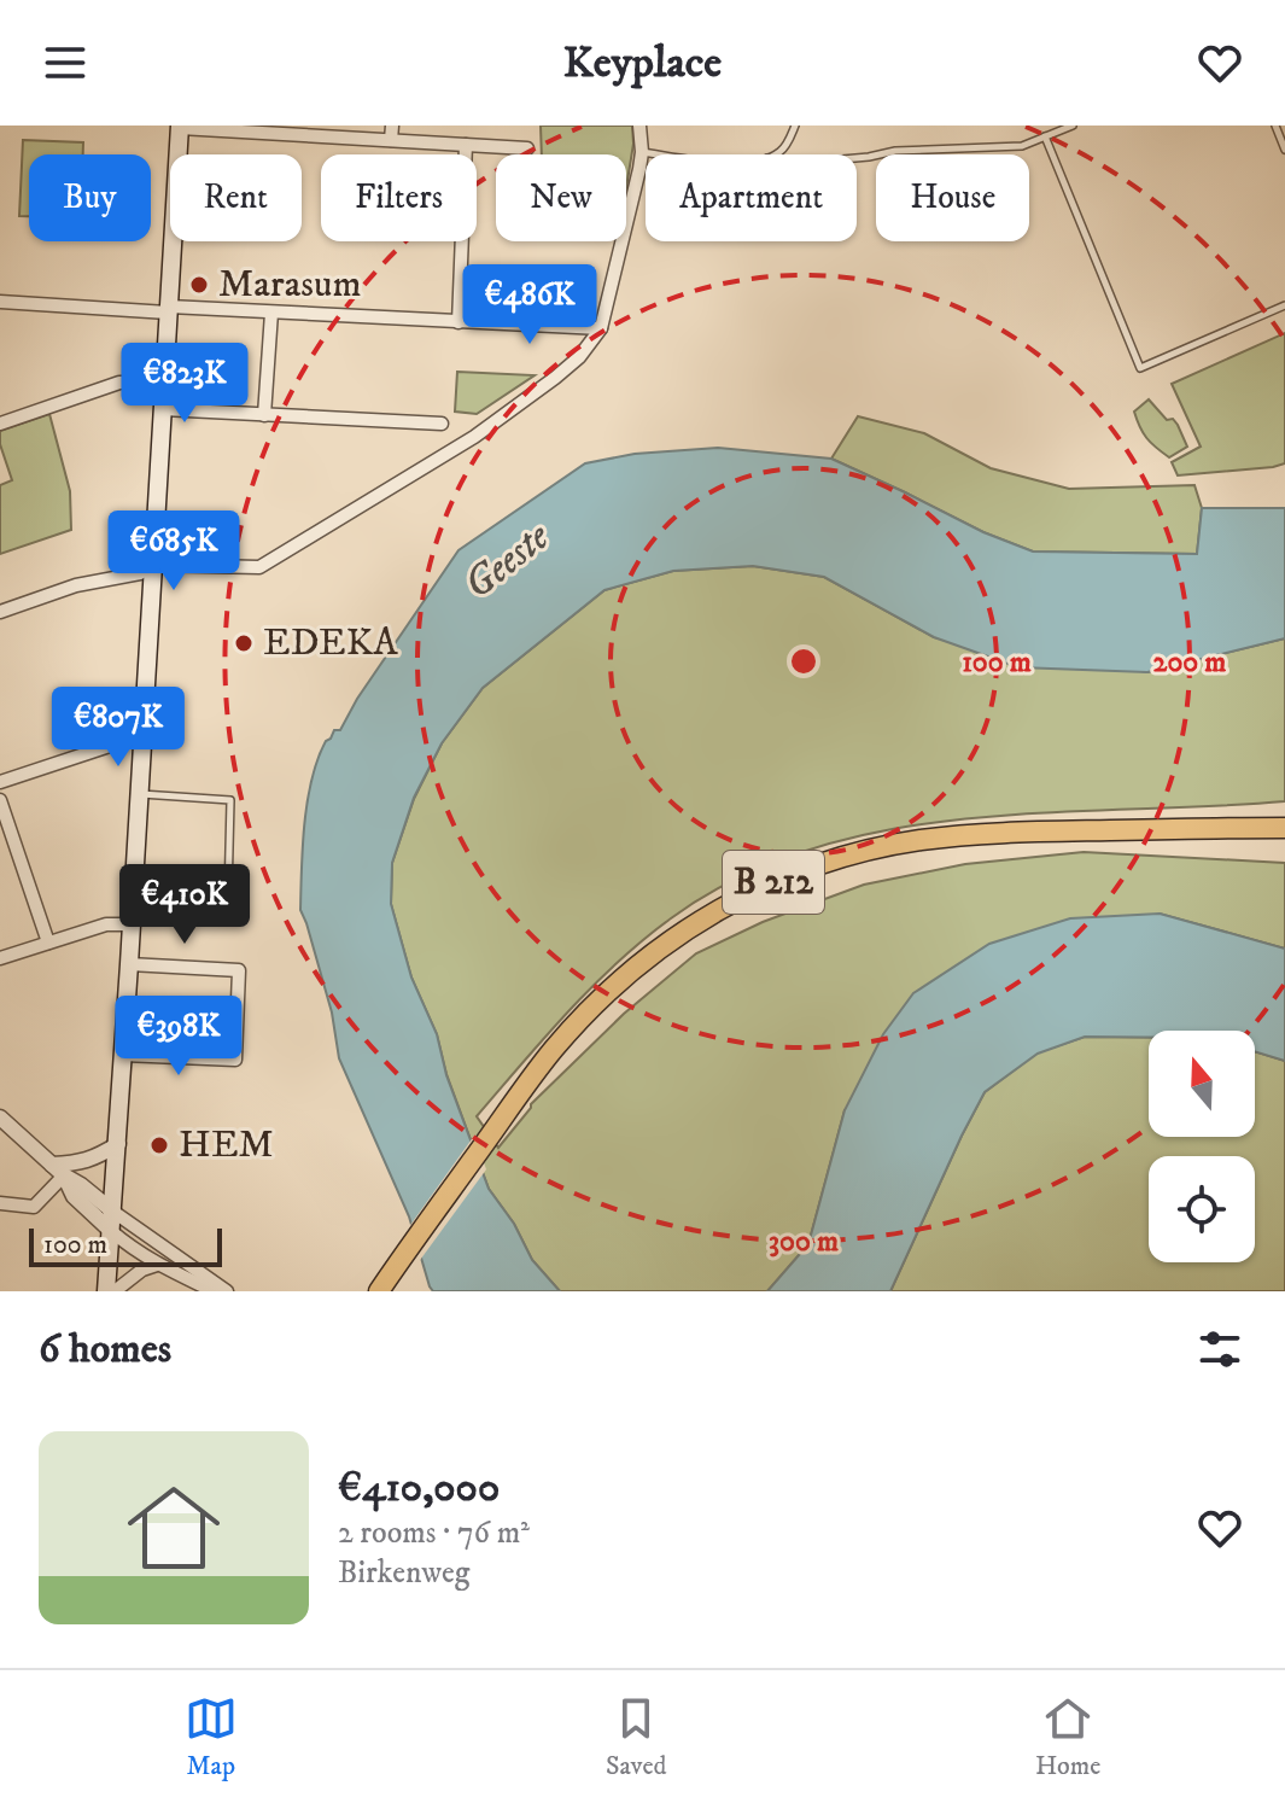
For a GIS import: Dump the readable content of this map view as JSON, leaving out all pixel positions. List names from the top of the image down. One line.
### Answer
{"streets":{"highway":["B 212"]},"water":["Geeste"],"places":["Marasum","EDEKA","HEM"],"scale_bar":"100 m","north":"top","page":{"header":"Keyplace","chip":["Buy","Rent","Filters","New","Apartment","House"],"price":["€486K","€823K","€685K","€807K","€410K","€398K"],"scale":"100 m","heading":"6 homes","list":[{"name":"€410,000","note":"2 rooms · 76 m² · Birkenweg"}],"tabs":["Map","Saved","Home"]},"rings":["100 m","200 m","300 m"]}
